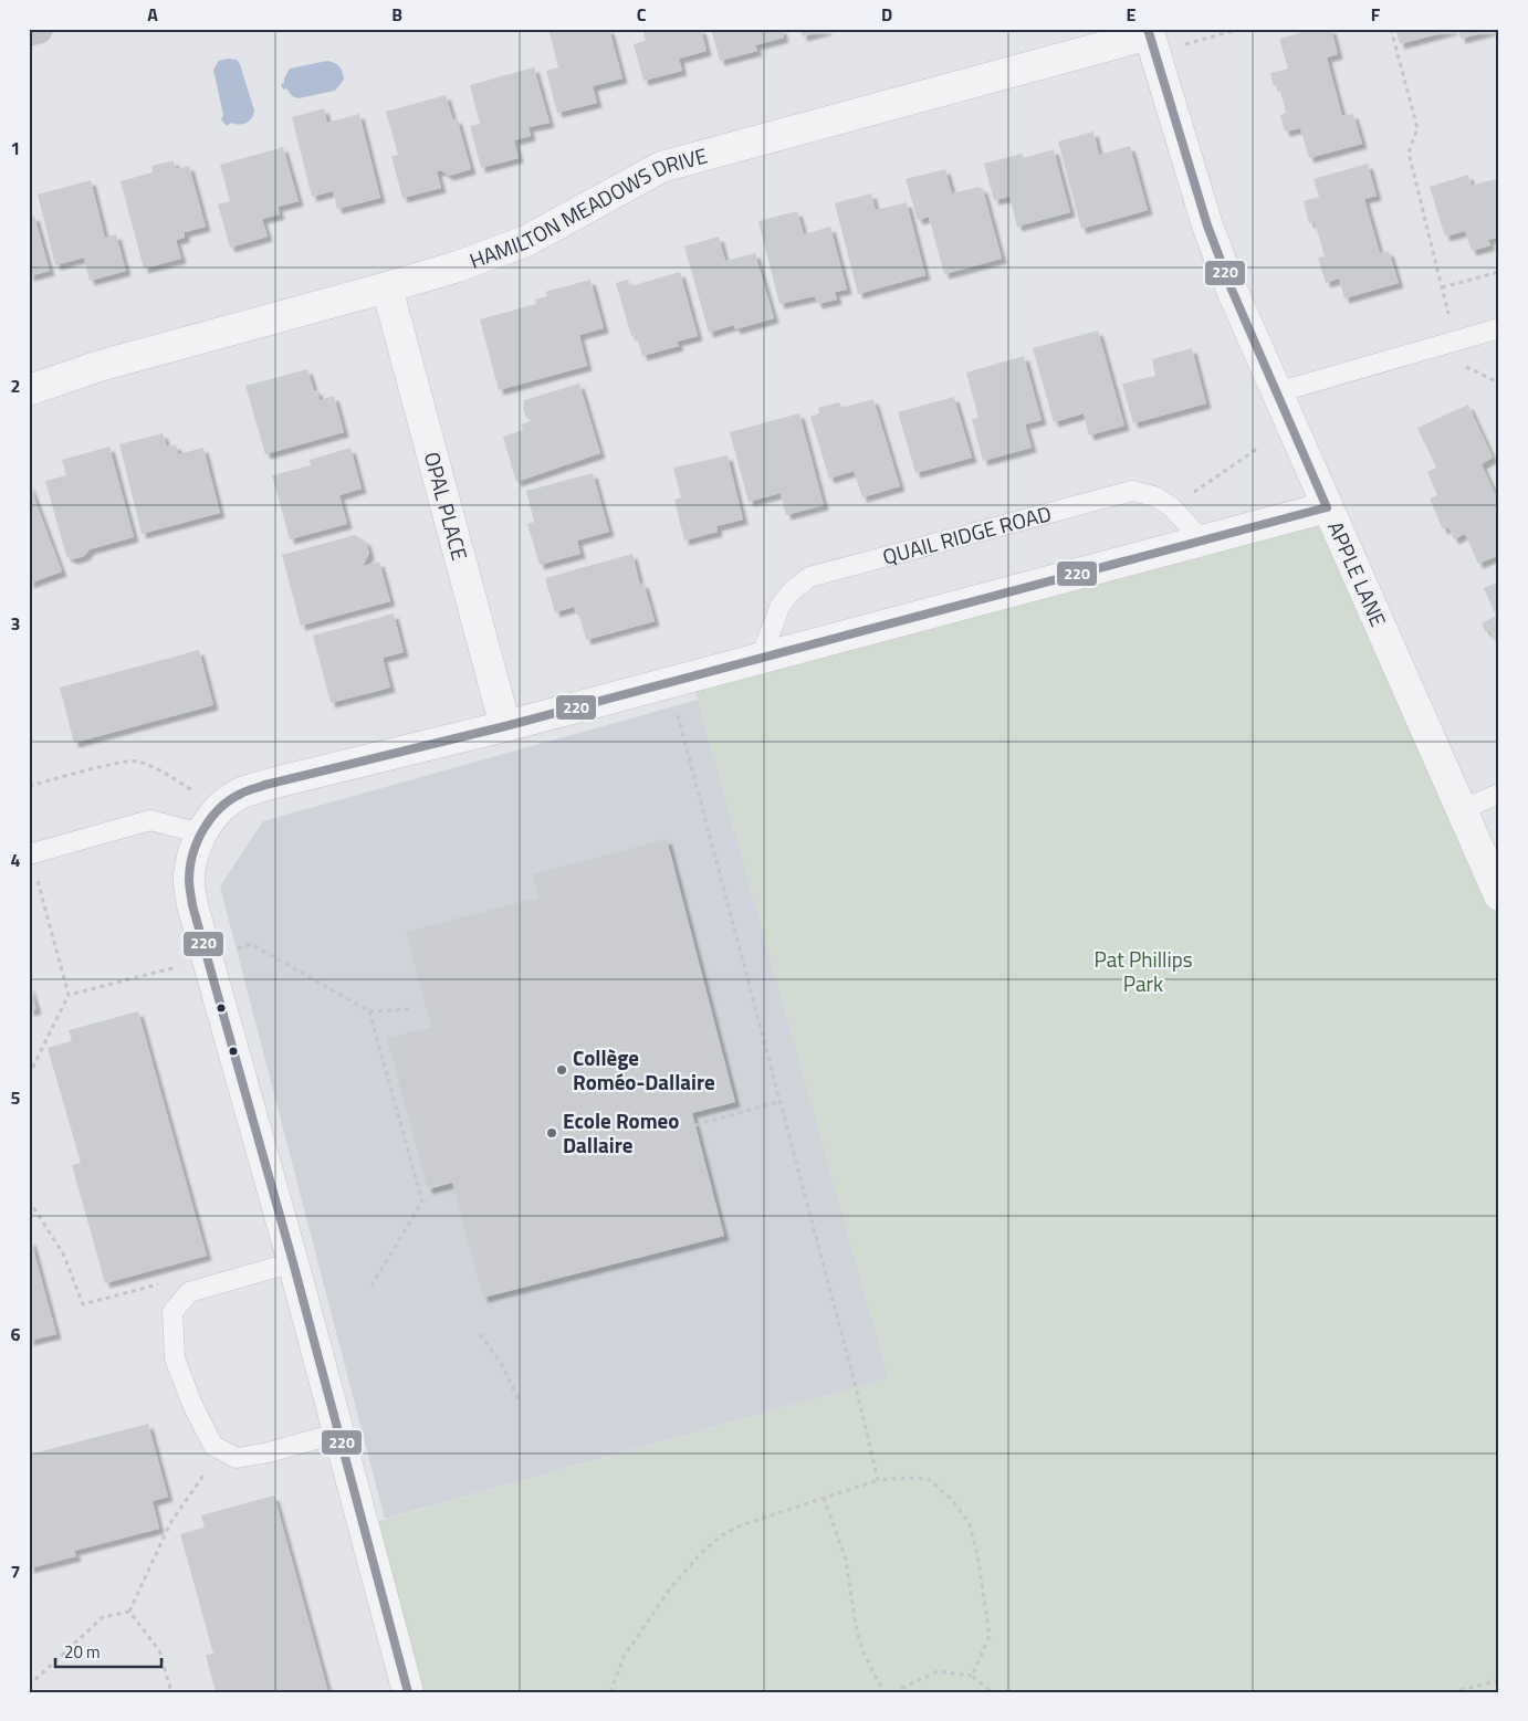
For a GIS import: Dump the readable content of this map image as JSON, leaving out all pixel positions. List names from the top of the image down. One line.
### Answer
{"streets":{"street":["HAMILTON MEADOWS DRIVE","OPAL PLACE","APPLE LANE"],"lane":["QUAIL RIDGE ROAD"]},"crossings":[["HAMILTON MEADOWS DRIVE","OPAL PLACE"],["HAMILTON MEADOWS DRIVE","APPLE LANE"]],"parks":["Pat Phillips Park"],"places":["Collège Roméo-Dallaire","Ecole Romeo Dallaire"],"lines":["transit line 220"],"scale_bar":"20 m","grid":{"columns":["A","B","C","D","E","F"],"rows":["1","2","3","4","5","6","7"]}}
